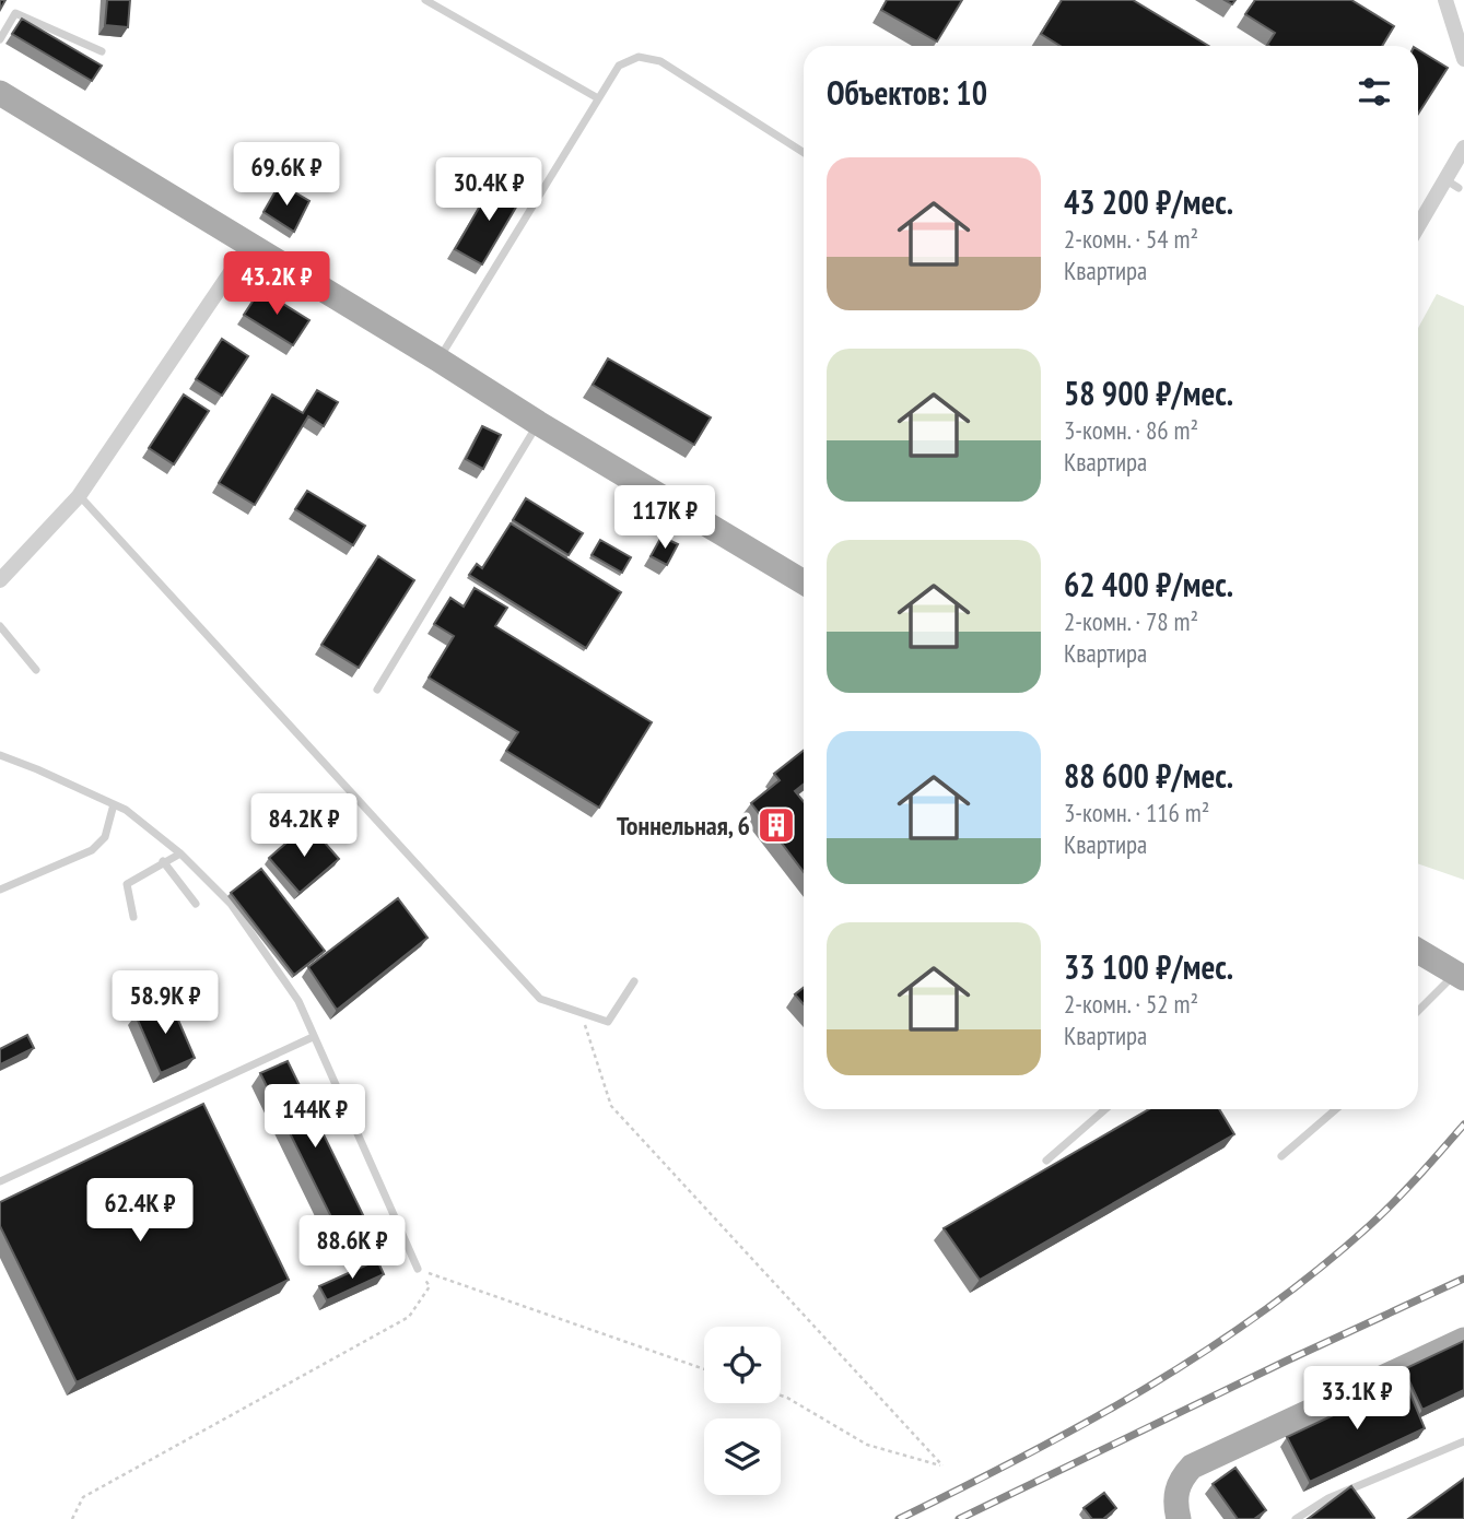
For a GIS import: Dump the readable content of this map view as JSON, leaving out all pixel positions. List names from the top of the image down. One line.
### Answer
{"places":{"building":["Тоннельная, 6"]},"page":{"heading":"Объектов: 10","list":[{"name":"43 200 ₽/мес.","note":"2-комн. · 54 m² · Квартира"},{"name":"58 900 ₽/мес.","note":"3-комн. · 86 m² · Квартира"},{"name":"62 400 ₽/мес.","note":"2-комн. · 78 m² · Квартира"},{"name":"88 600 ₽/мес.","note":"3-комн. · 116 m² · Квартира"},{"name":"33 100 ₽/мес.","note":"2-комн. · 52 m² · Квартира"}],"price":["69.6K ₽","30.4K ₽","43.2K ₽","117K ₽","84.2K ₽","58.9K ₽","144K ₽","62.4K ₽","88.6K ₽","33.1K ₽"]}}
